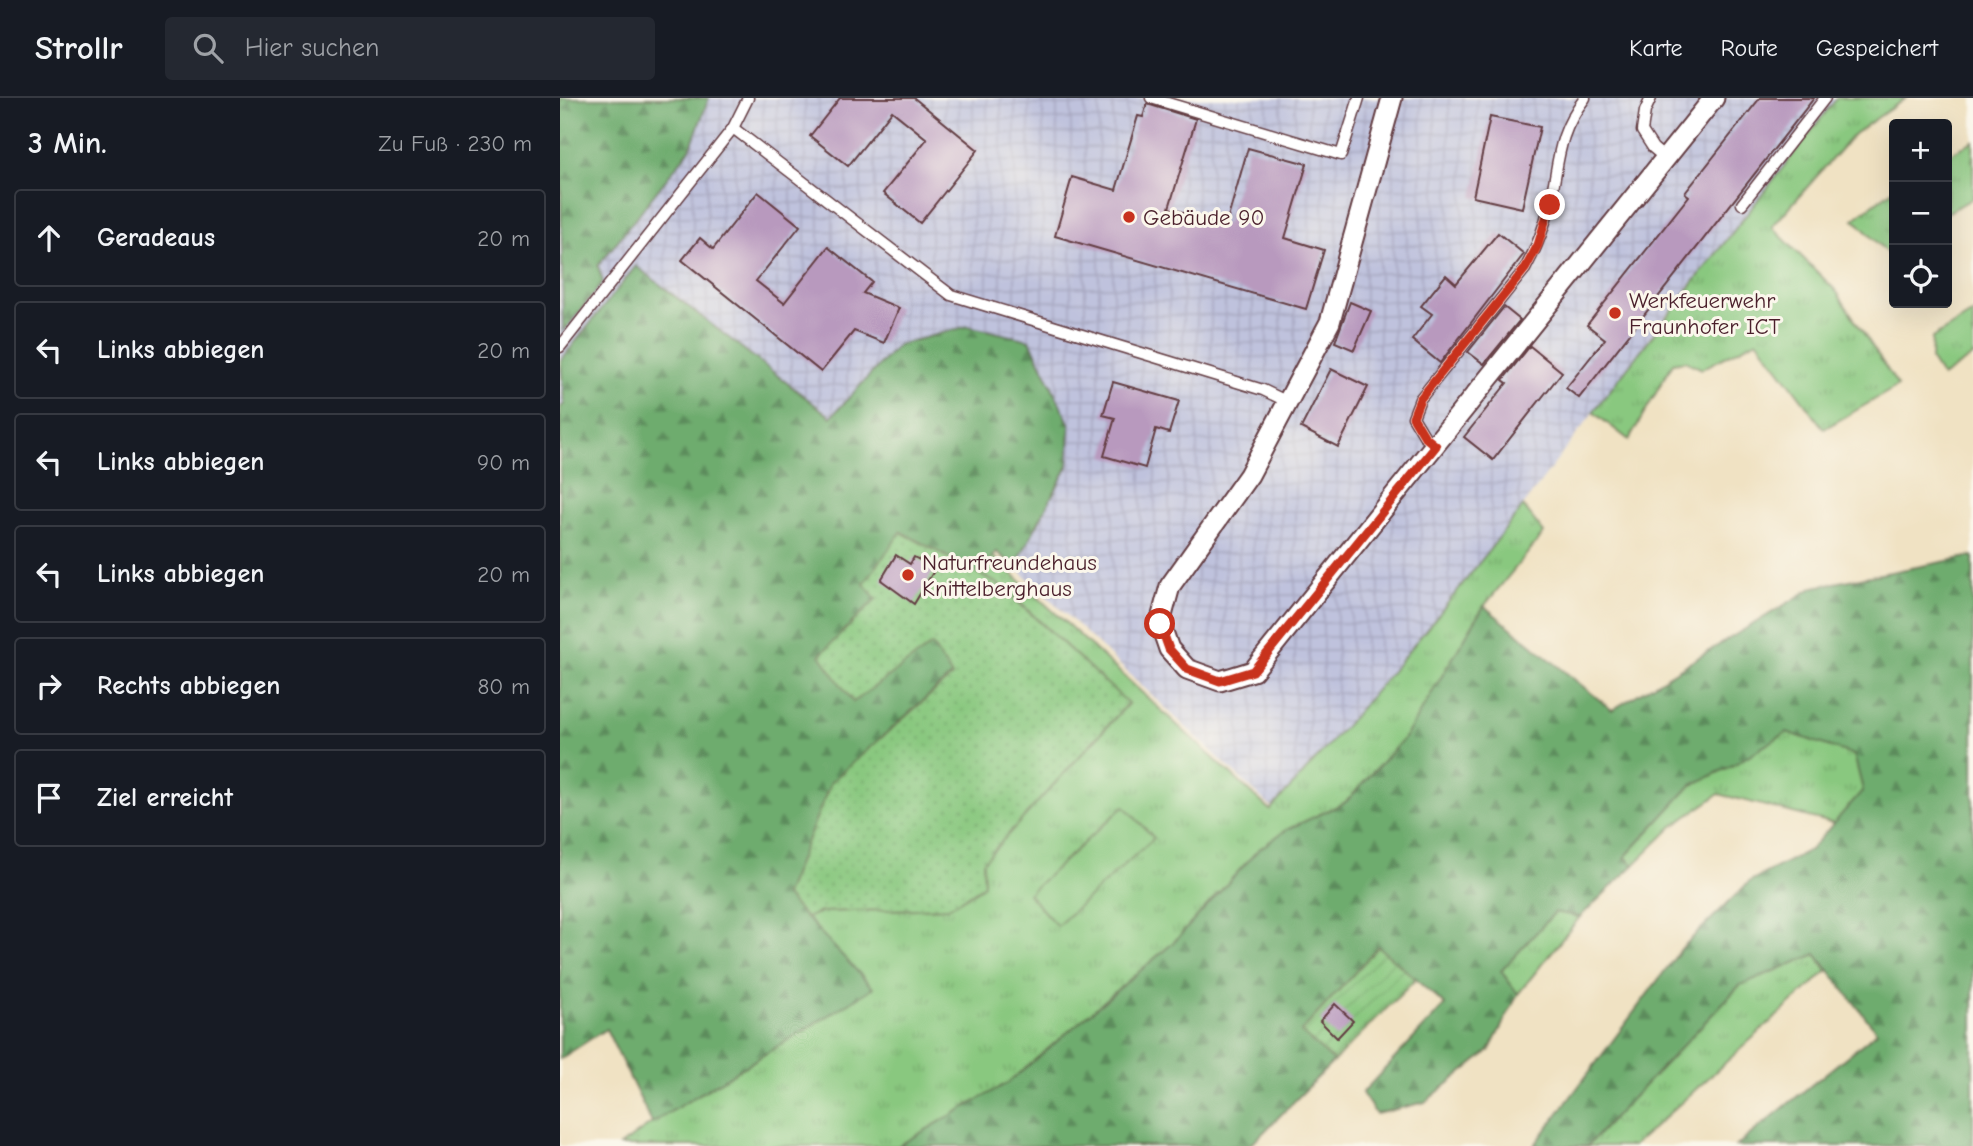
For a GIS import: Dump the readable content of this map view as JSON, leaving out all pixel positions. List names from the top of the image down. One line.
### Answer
{"places":["Gebäude 90","Werkfeuerwehr Fraunhofer ICT","Naturfreundehaus Knittelberghaus"],"page":{"header":"Strollr","search":"Hier suchen","nav":["Karte","Route","Gespeichert"],"heading":["3 Min.","Zu Fuß · 230 m"],"map_buttons":["+","−"],"list":[["Geradeaus","20 m"],["Links abbiegen","20 m"],["Links abbiegen","90 m"],["Links abbiegen","20 m"],["Rechts abbiegen","80 m"],"Ziel erreicht"]}}
